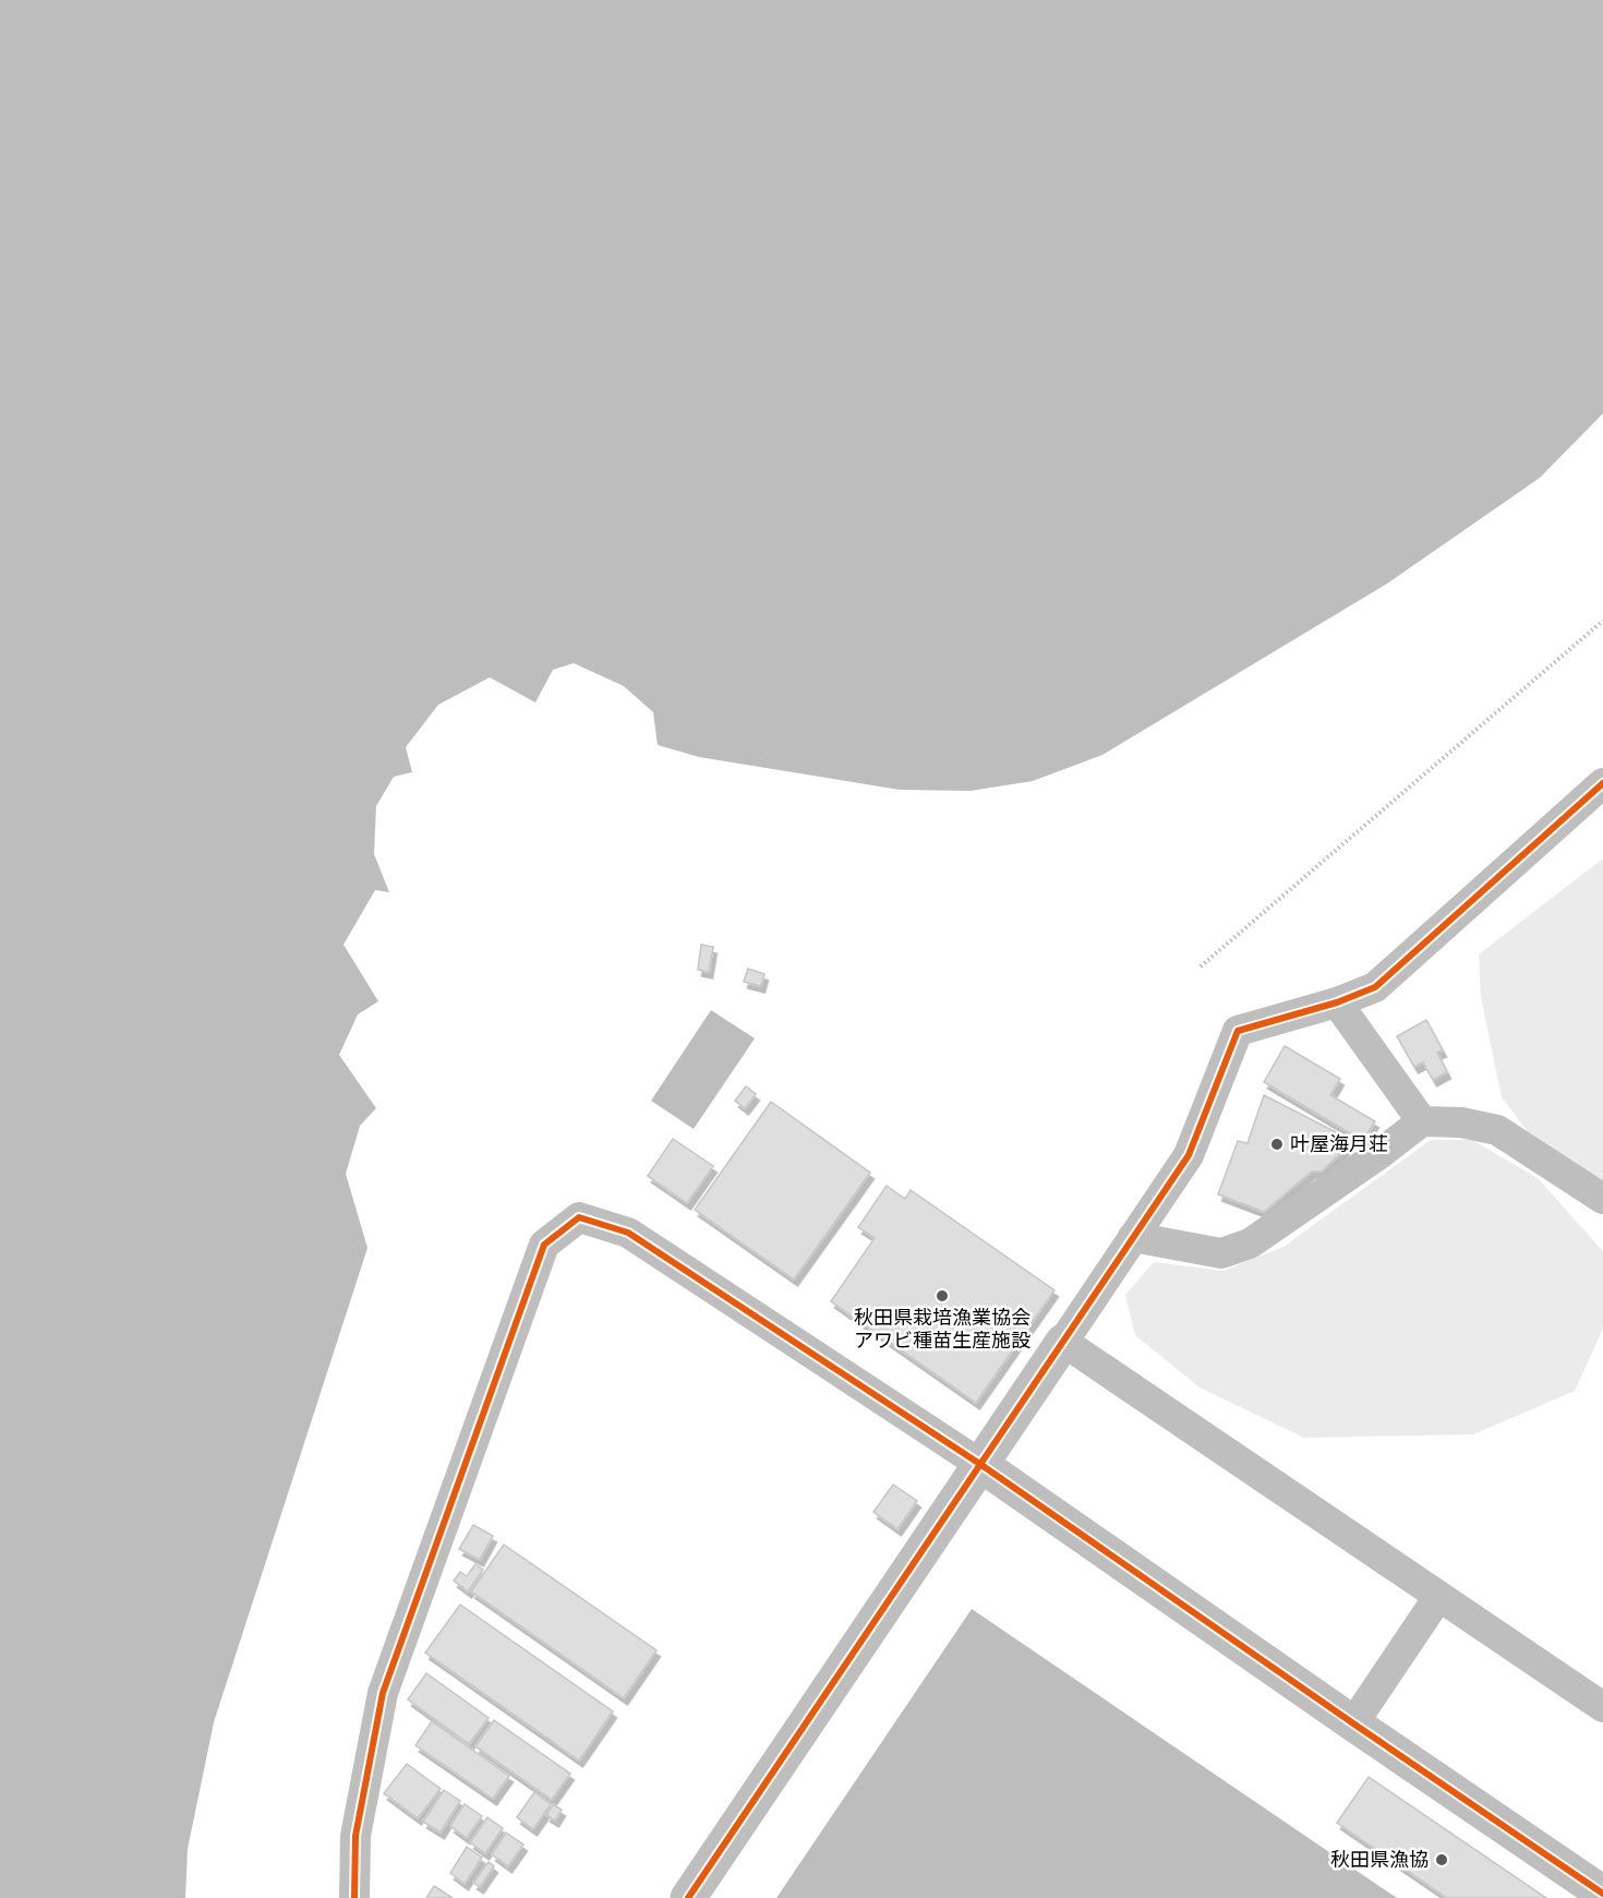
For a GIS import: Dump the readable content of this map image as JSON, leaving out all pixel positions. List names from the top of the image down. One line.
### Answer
{"places":["叶屋海月荘","秋田県栽培漁業協会 アワビ種苗生産施設","秋田県漁協"]}
